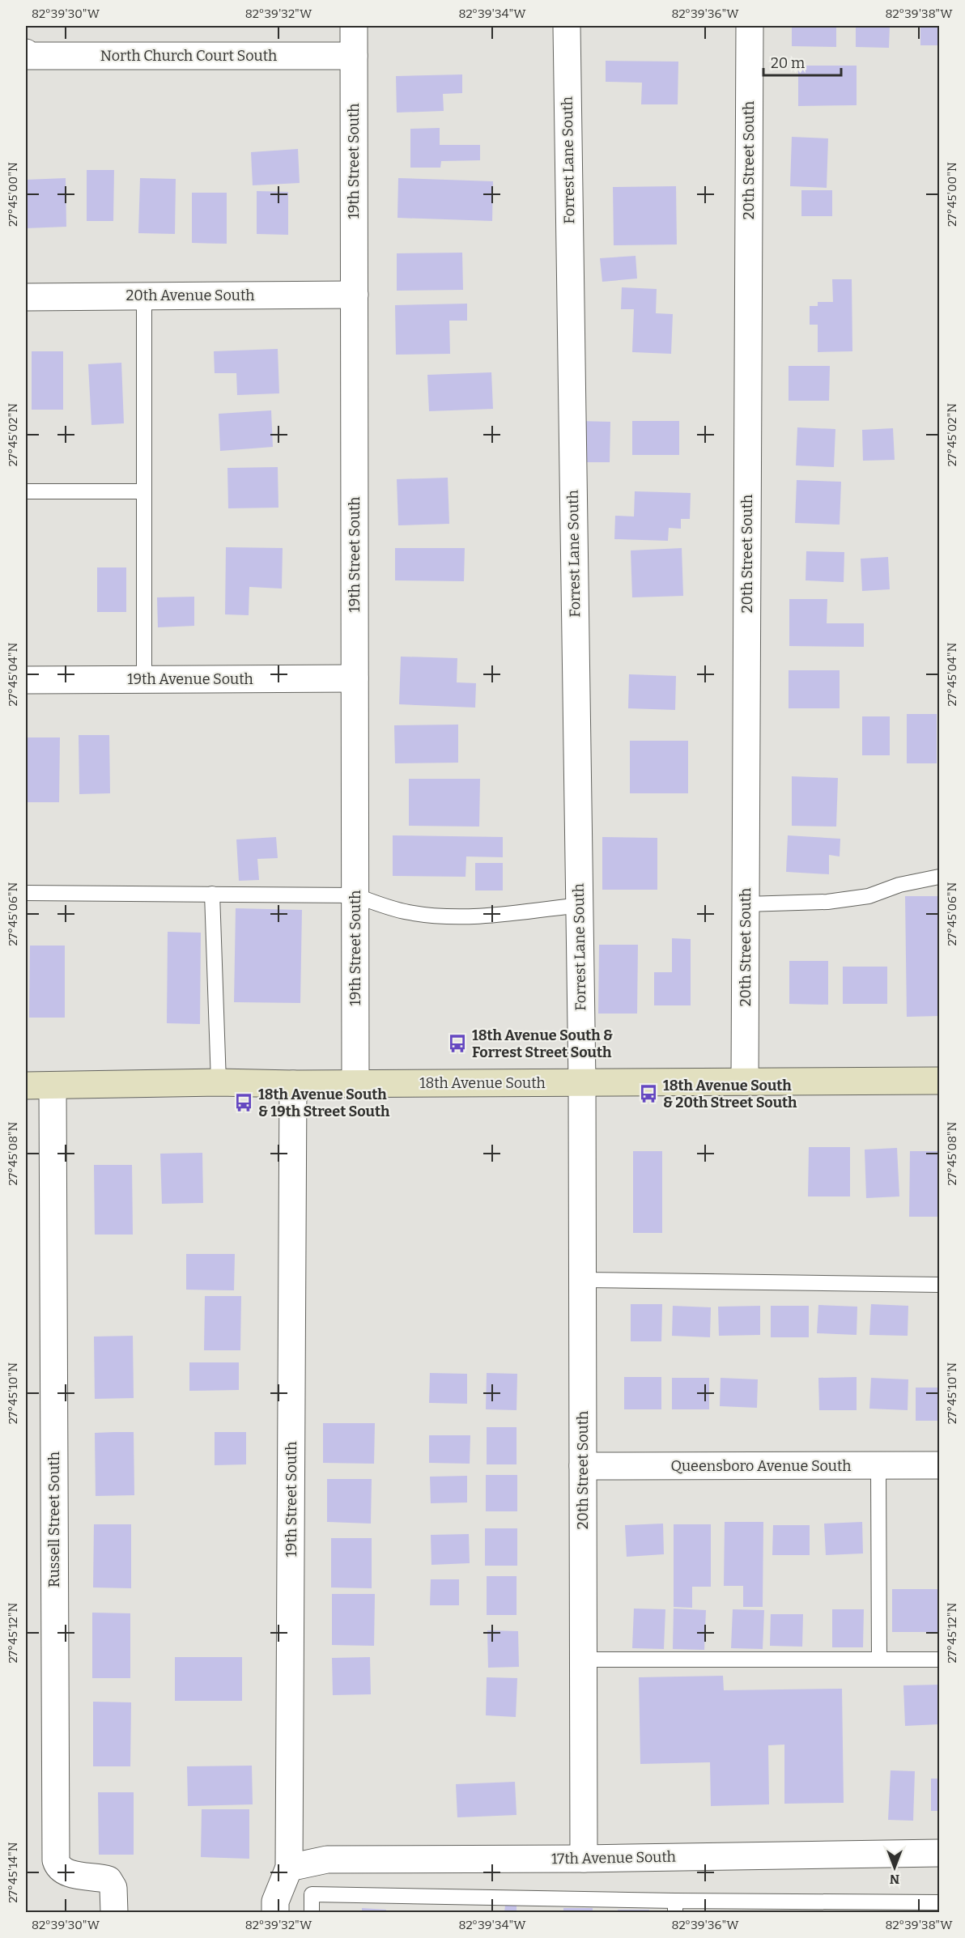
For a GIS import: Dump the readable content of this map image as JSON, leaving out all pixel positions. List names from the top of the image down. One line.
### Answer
{"streets":{"street":["North Church Court South","Forrest Lane South","20th Street South","19th Street South","20th Avenue South","19th Avenue South","18th Avenue South","Queensboro Avenue South","Russell Street South","17th Avenue South"]},"crossings":[["North Church Court South","19th Street South"],["Forrest Lane South","20th Street South"],["Forrest Lane South","18th Avenue South"],["20th Street South","18th Avenue South"],["20th Street South","Queensboro Avenue South"],["20th Street South","17th Avenue South"],["19th Street South","20th Avenue South"],["19th Street South","19th Avenue South"],["19th Street South","18th Avenue South"],["19th Street South","17th Avenue South"],["18th Avenue South","Russell Street South"]],"places":{"bus stop":["18th Avenue South & Forrest Street South","18th Avenue South & 20th Street South","18th Avenue South & 19th Street South"]},"scale_bar":"20 m","north":"bottom","coordinates":["82°39'30\"W","82°39'32\"W","82°39'34\"W","82°39'36\"W","82°39'38\"W","27°45'00\"N","27°45'02\"N","27°45'04\"N","27°45'06\"N","27°45'08\"N","27°45'10\"N","27°45'12\"N","27°45'14\"N"]}
